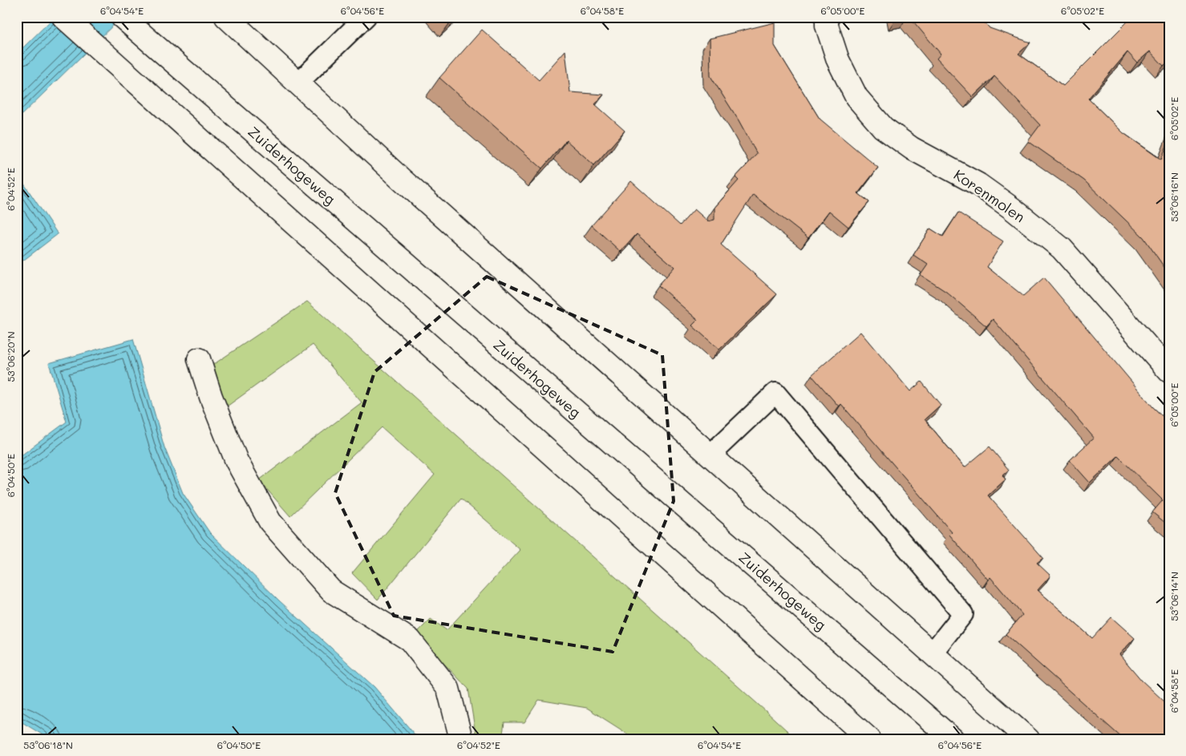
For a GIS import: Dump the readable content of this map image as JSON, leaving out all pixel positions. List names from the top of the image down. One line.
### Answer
{"streets":{"main road":["Zuiderhogeweg","Korenmolen"]},"coordinates":["6°04'54\"E","6°04'56\"E","6°04'58\"E","6°05'00\"E","6°05'02\"E","6°04'52\"E","53°06'16\"N","53°06'20\"N","6°04'50\"E","53°06'14\"N","53°06'18\"N"]}
